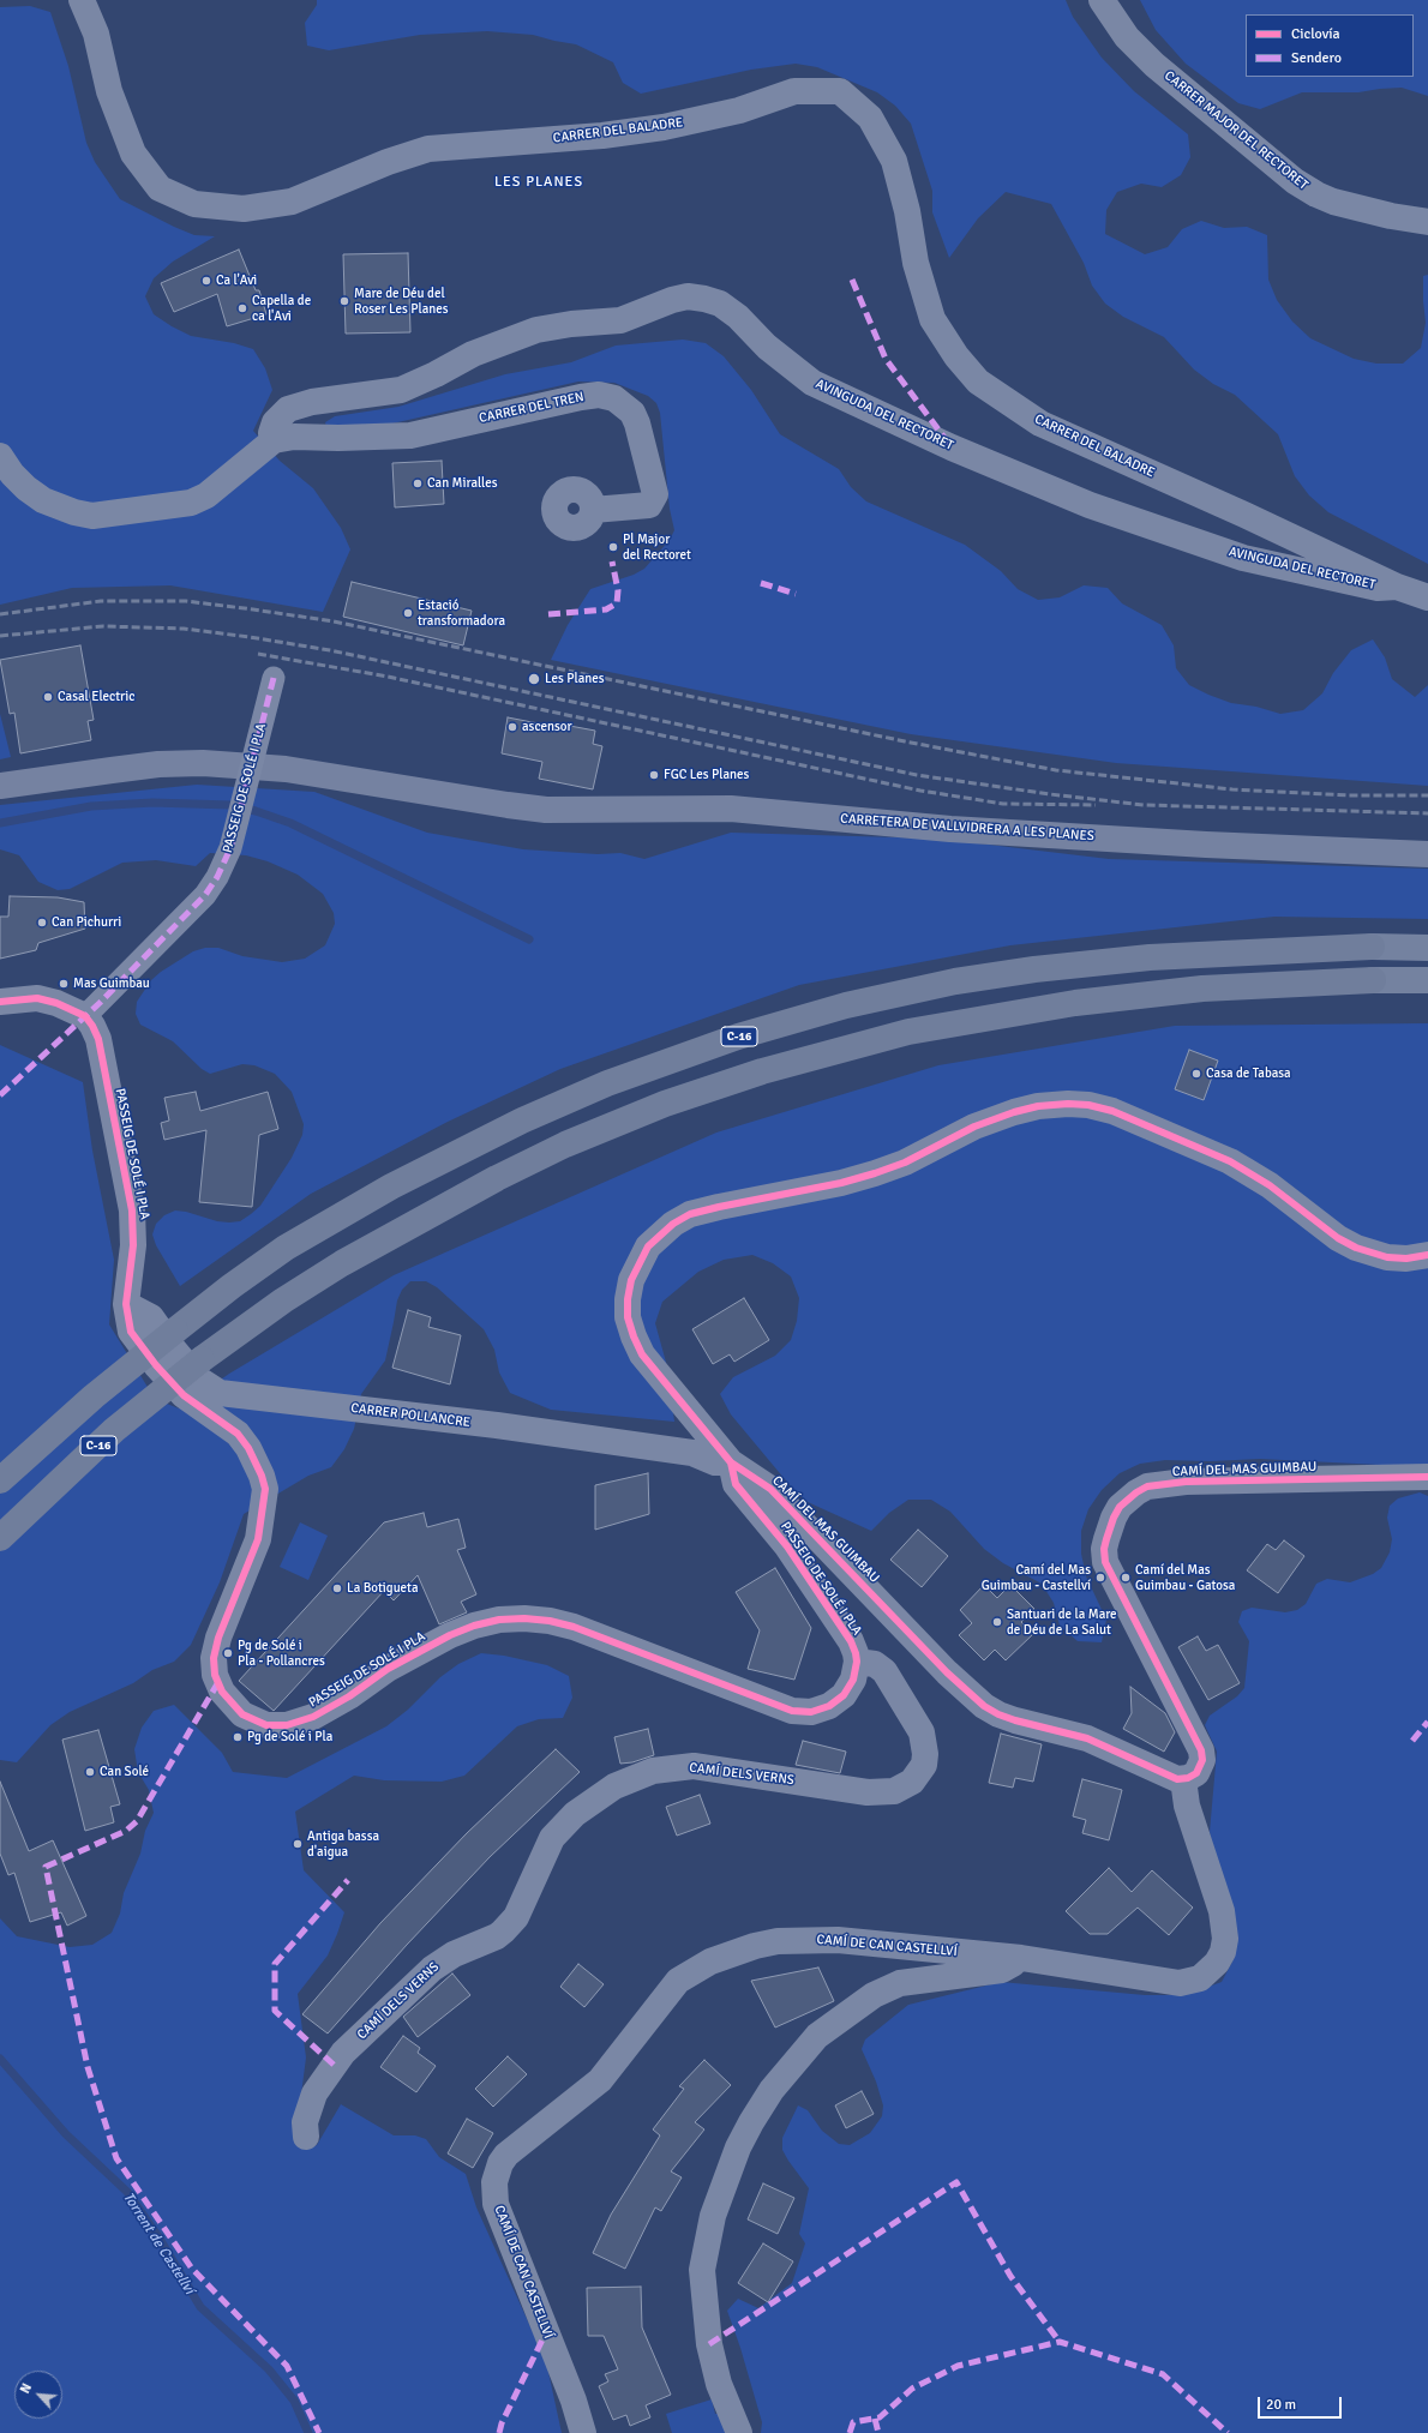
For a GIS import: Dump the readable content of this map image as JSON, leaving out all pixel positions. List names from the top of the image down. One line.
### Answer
{"streets":{"highway":["C-16"],"main road":["CARRETERA DE VALLVIDRERA A LES PLANES"],"street":["CARRER DEL BALADRE","CARRER MAJOR DEL RECTORET","CARRER DEL TREN","AVINGUDA DEL RECTORET","PASSEIG DE SOLÉ I PLA","CARRER POLLANCRE","CAMÍ DEL MAS GUIMBAU","CAMÍ DELS VERNS","CAMÍ DE CAN CASTELLVÍ"]},"crossings":[["CARRER DEL BALADRE","AVINGUDA DEL RECTORET"],["CARRER DEL TREN","AVINGUDA DEL RECTORET"],["PASSEIG DE SOLÉ I PLA","CARRER POLLANCRE"],["PASSEIG DE SOLÉ I PLA","CAMÍ DEL MAS GUIMBAU"],["PASSEIG DE SOLÉ I PLA","CAMÍ DELS VERNS"],["CARRER POLLANCRE","CAMÍ DEL MAS GUIMBAU"],["CAMÍ DEL MAS GUIMBAU","CAMÍ DE CAN CASTELLVÍ"]],"districts":["LES PLANES"],"water":["Torrent de Castellví"],"places":["Ca l'Avi","Mare de Déu del Roser Les Planes","Capella de ca l'Avi","Can Miralles","Pl Major del Rectoret","Estació transformadora","Les Planes","Casal Electric","ascensor","FGC Les Planes","Can Pichurri","Mas Guimbau","Casa de Tabasa","Camí del Mas Guimbau - Castellví","Camí del Mas Guimbau - Gatosa","La Botigueta","Santuari de la Mare de Déu de La Salut","Pg de Solé i Pla - Pollancres","Pg de Solé i Pla","Can Solé","Antiga bassa d'aigua"],"legend":["Ciclovía","Sendero"],"scale_bar":"20 m","north":"top left"}
